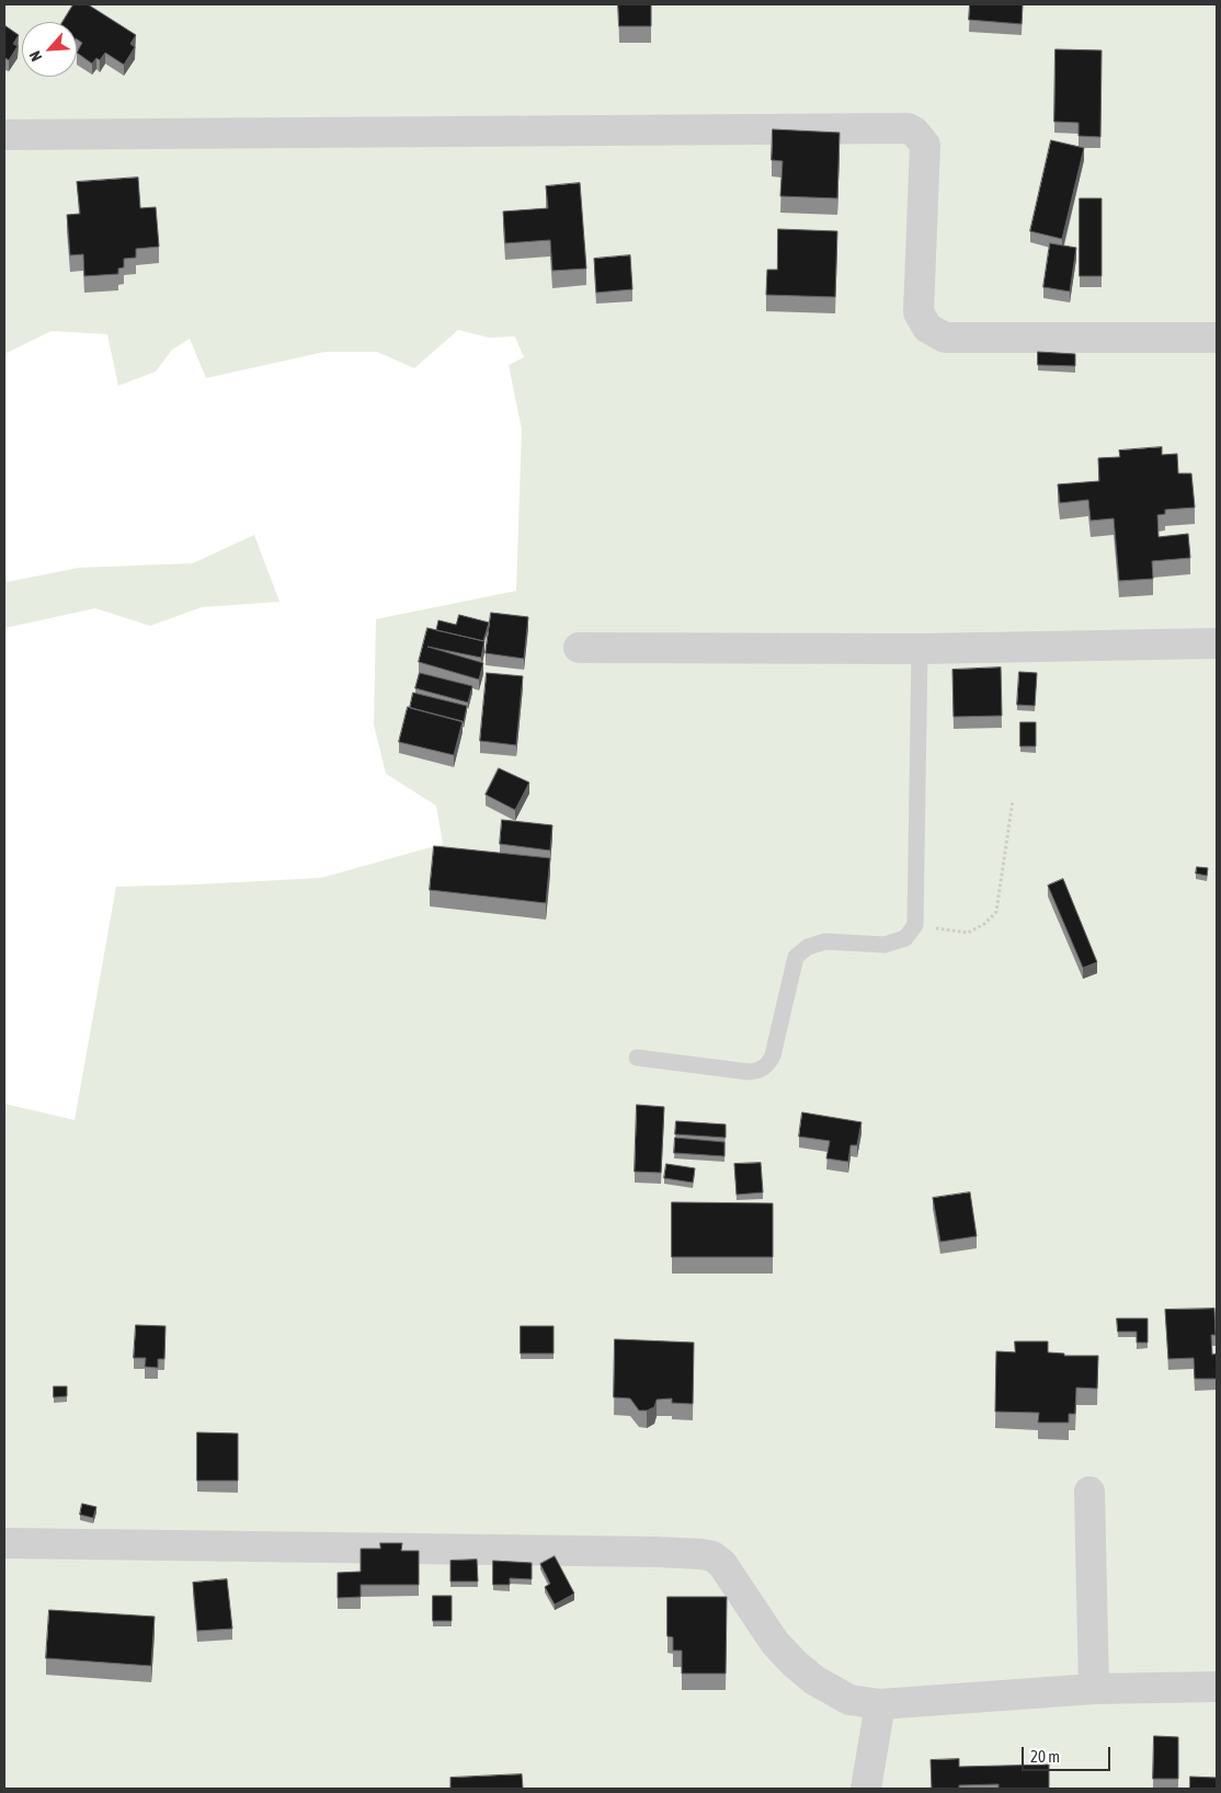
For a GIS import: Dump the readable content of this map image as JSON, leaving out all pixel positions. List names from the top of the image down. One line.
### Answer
{"scale_bar":"20 m","north":"bottom left"}
